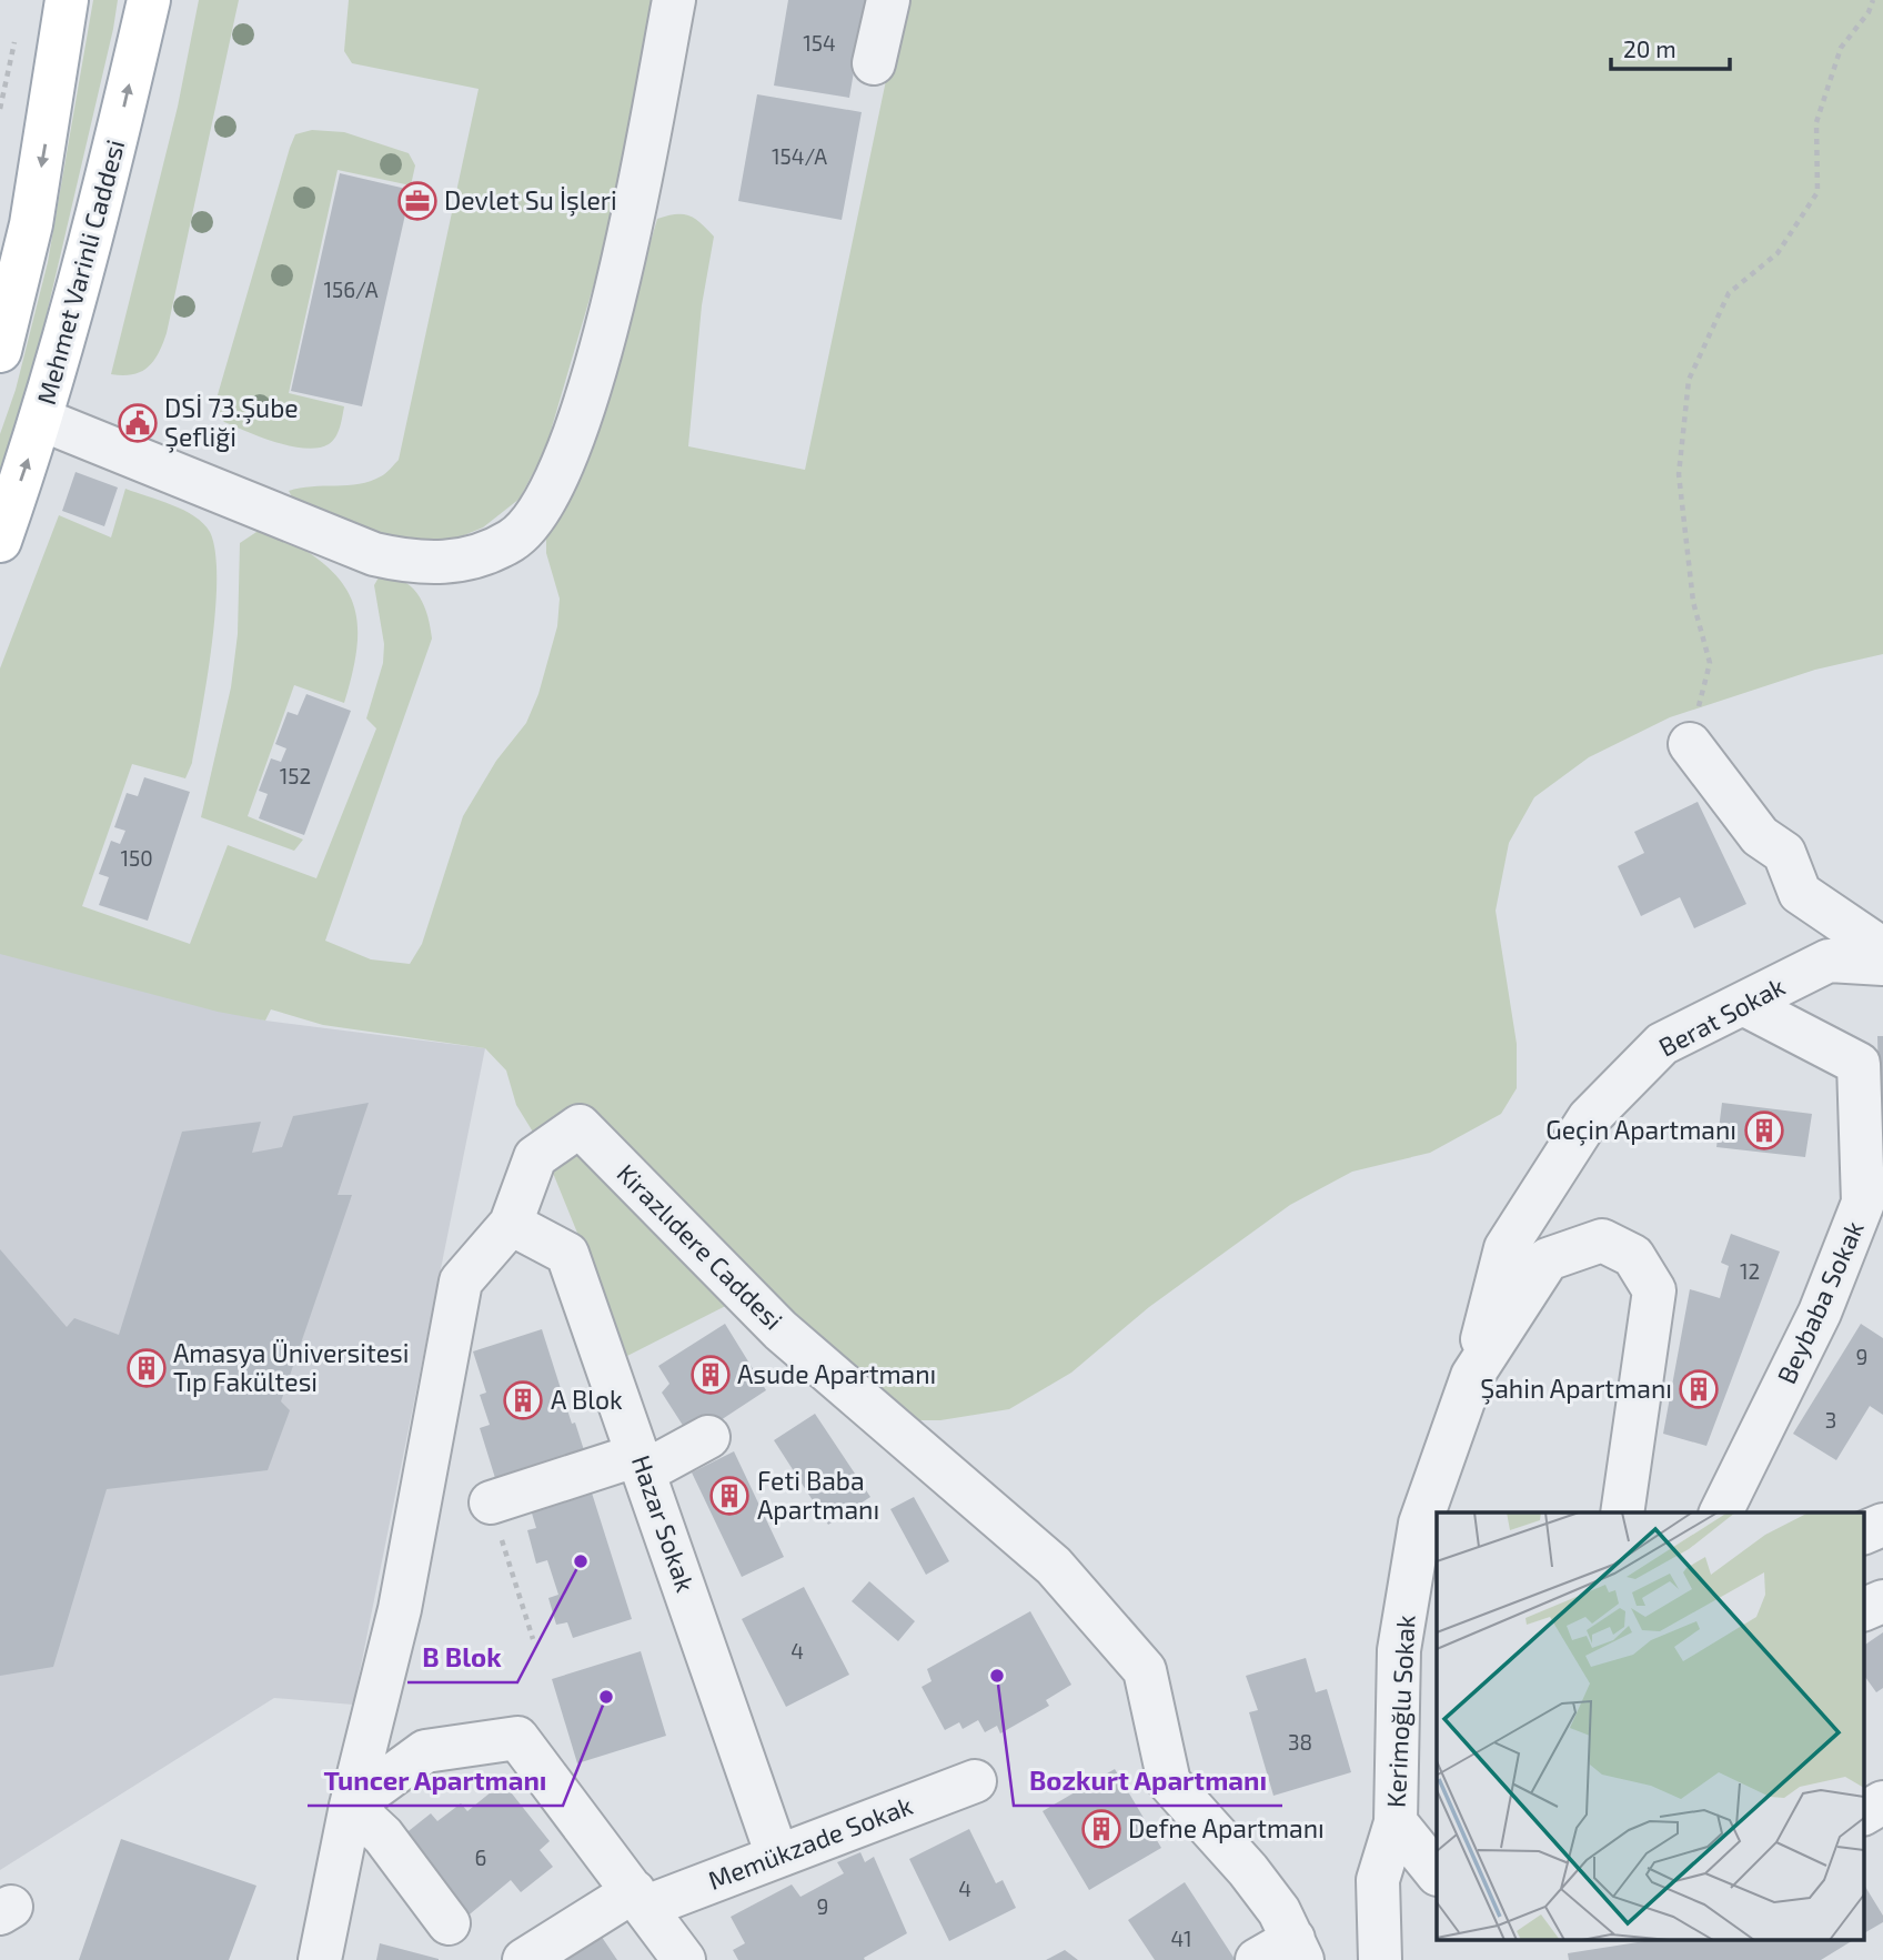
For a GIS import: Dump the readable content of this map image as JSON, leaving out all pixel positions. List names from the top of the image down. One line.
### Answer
{"streets":{"main road":["Mehmet Varinli Caddesi"],"street":["Berat Sokak","Kirazlıdere Caddesi","Beybaba Sokak","Hazar Sokak","Kerimoğlu Sokak","Memükzade Sokak"]},"crossings":[["Berat Sokak","Beybaba Sokak"],["Berat Sokak","Kerimoğlu Sokak"],["Kirazlıdere Caddesi","Hazar Sokak"],["Hazar Sokak","Memükzade Sokak"]],"places":{"office":["Devlet Su İşleri"],"public building":["DSİ 73.Şube Şefliği"],"building":["Geçin Apartmanı","Amasya Üniversitesi Tıp Fakültesi","Asude Apartmanı","Şahin Apartmanı","A Blok","Feti Baba Apartmanı","Defne Apartmanı"],"other":["B Blok","Bozkurt Apartmanı","Tuncer Apartmanı"]},"house_numbers":["154","154/A","156/A","152","150","12","9","3","4","38","6","4","9","41"],"scale_bar":"20 m"}
